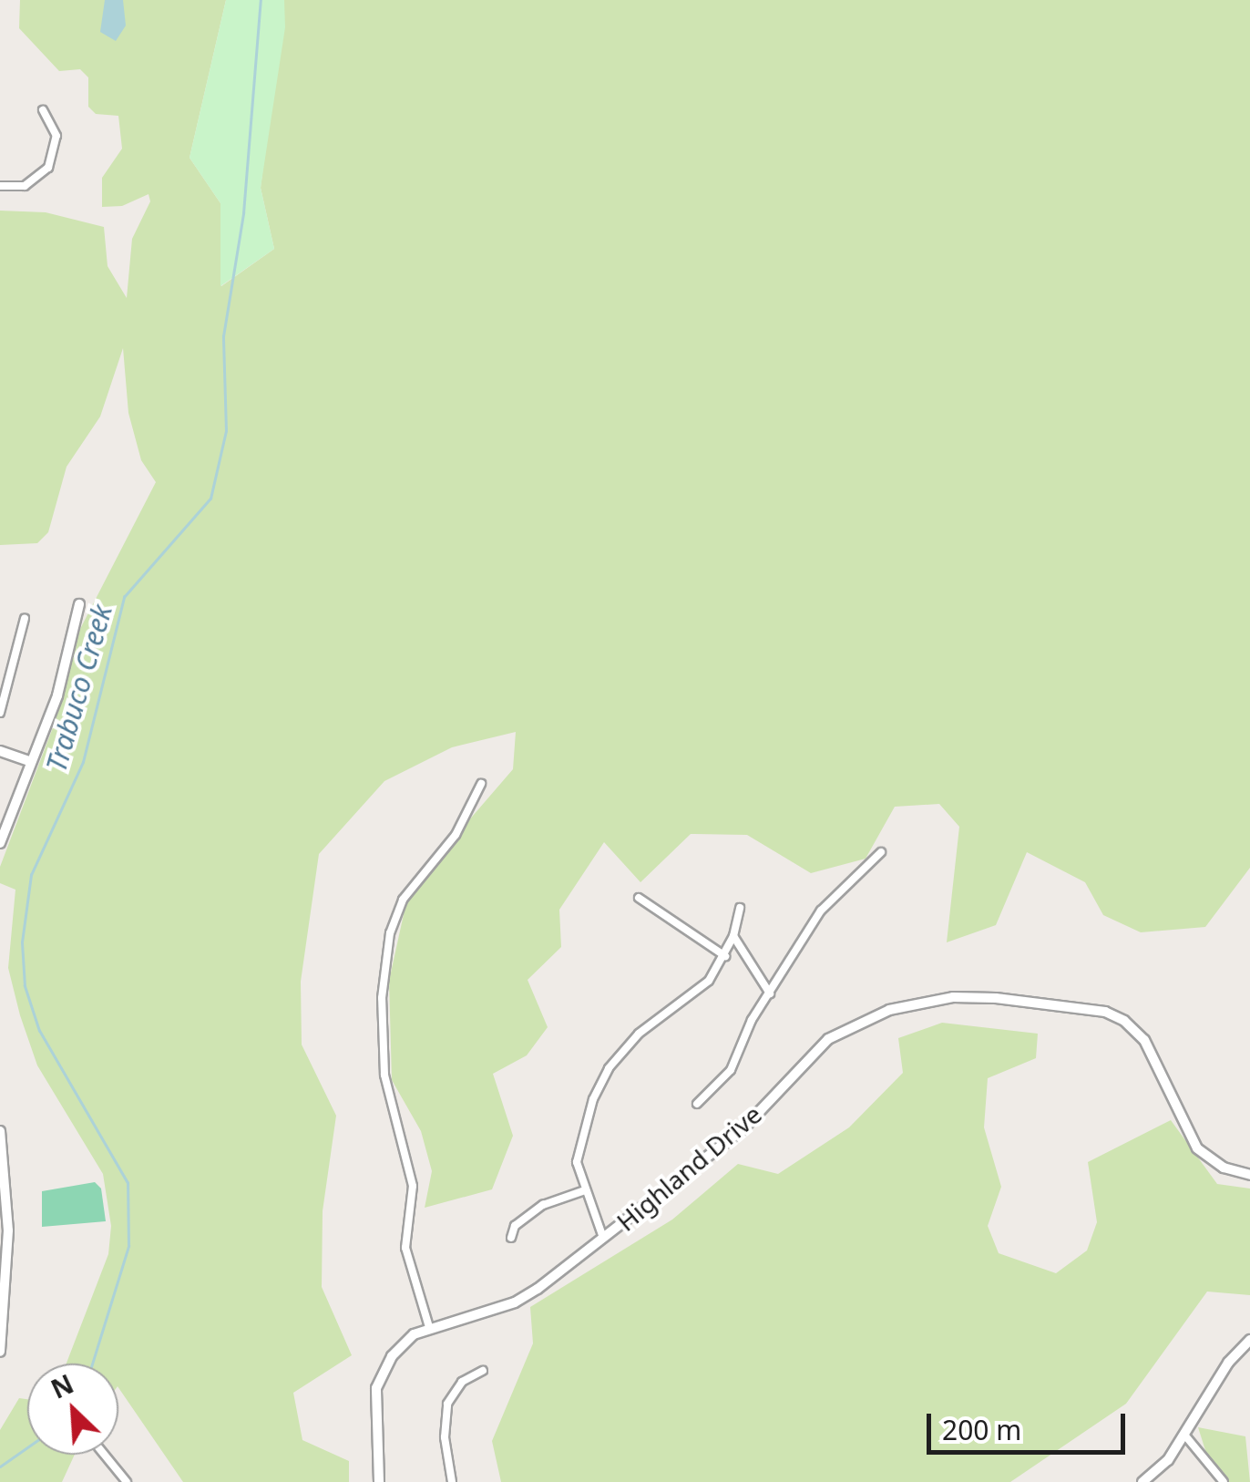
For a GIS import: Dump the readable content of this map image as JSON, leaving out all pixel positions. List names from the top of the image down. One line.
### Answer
{"streets":{"street":["Highland Drive"]},"water":["Trabuco Creek"],"scale_bar":"200 m","north":"top left"}
